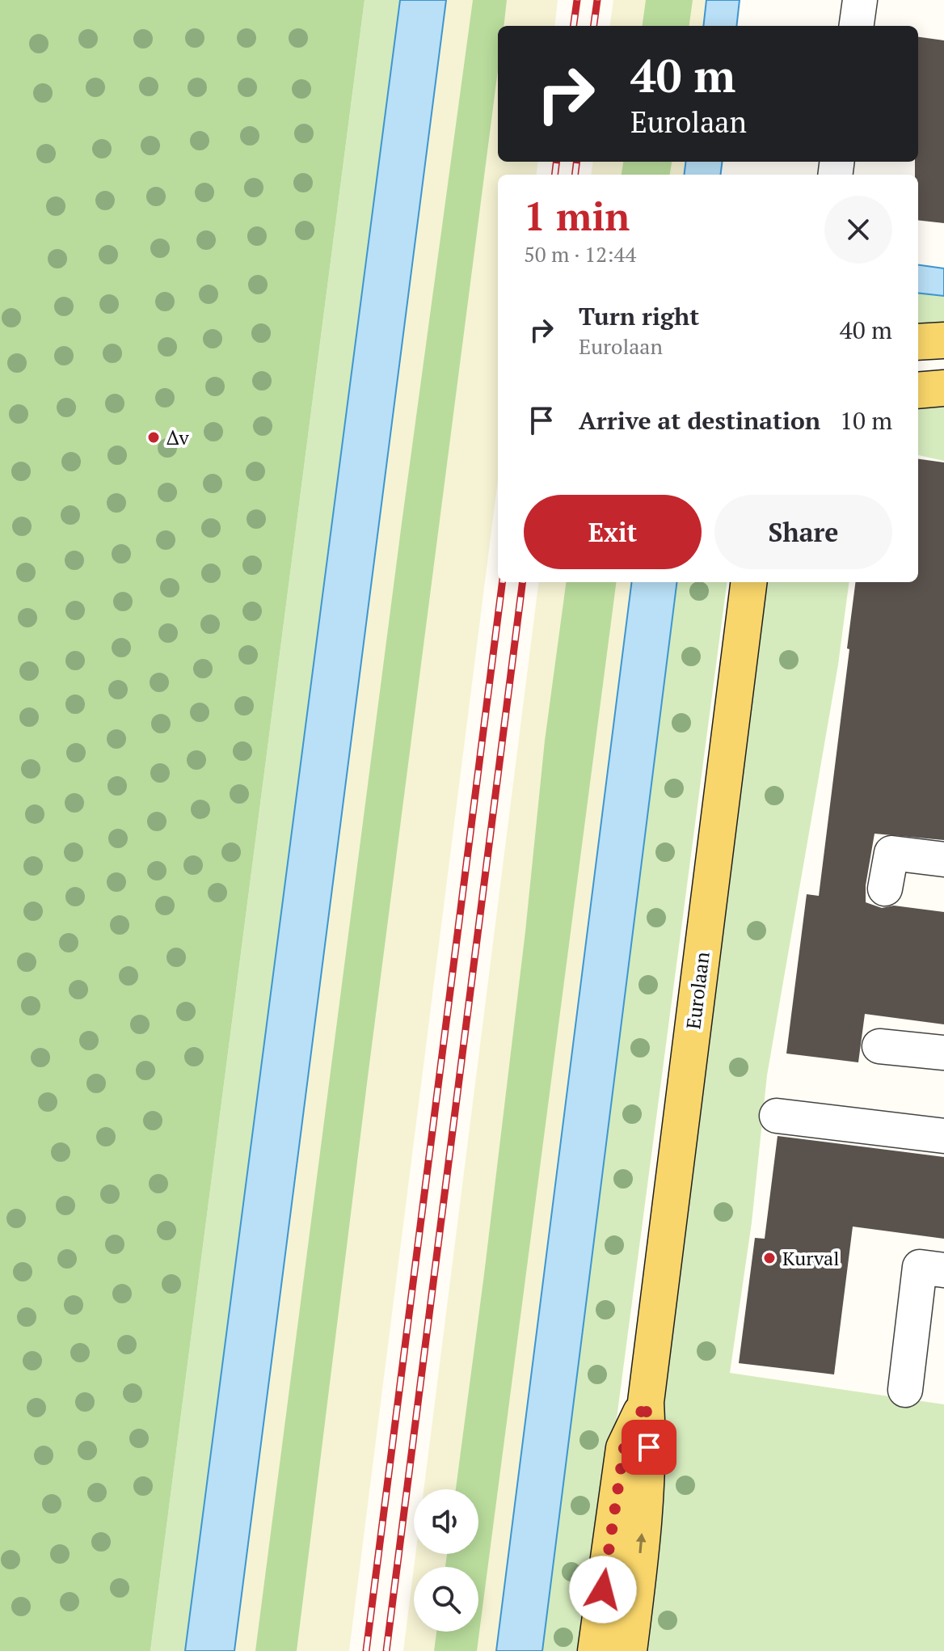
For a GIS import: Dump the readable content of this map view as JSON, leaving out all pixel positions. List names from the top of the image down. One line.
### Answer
{"streets":{"main road":["Eurolaan"]},"places":["∆v","Kurval"],"page":{"turn":["40 m","Eurolaan"],"heading":["1 min","50 m · 12:44"],"list":[{"name":"Turn right","note":"Eurolaan","value":"40 m"},{"name":"Arrive at destination","value":"10 m"}],"buttons":["Exit","Share"]}}
